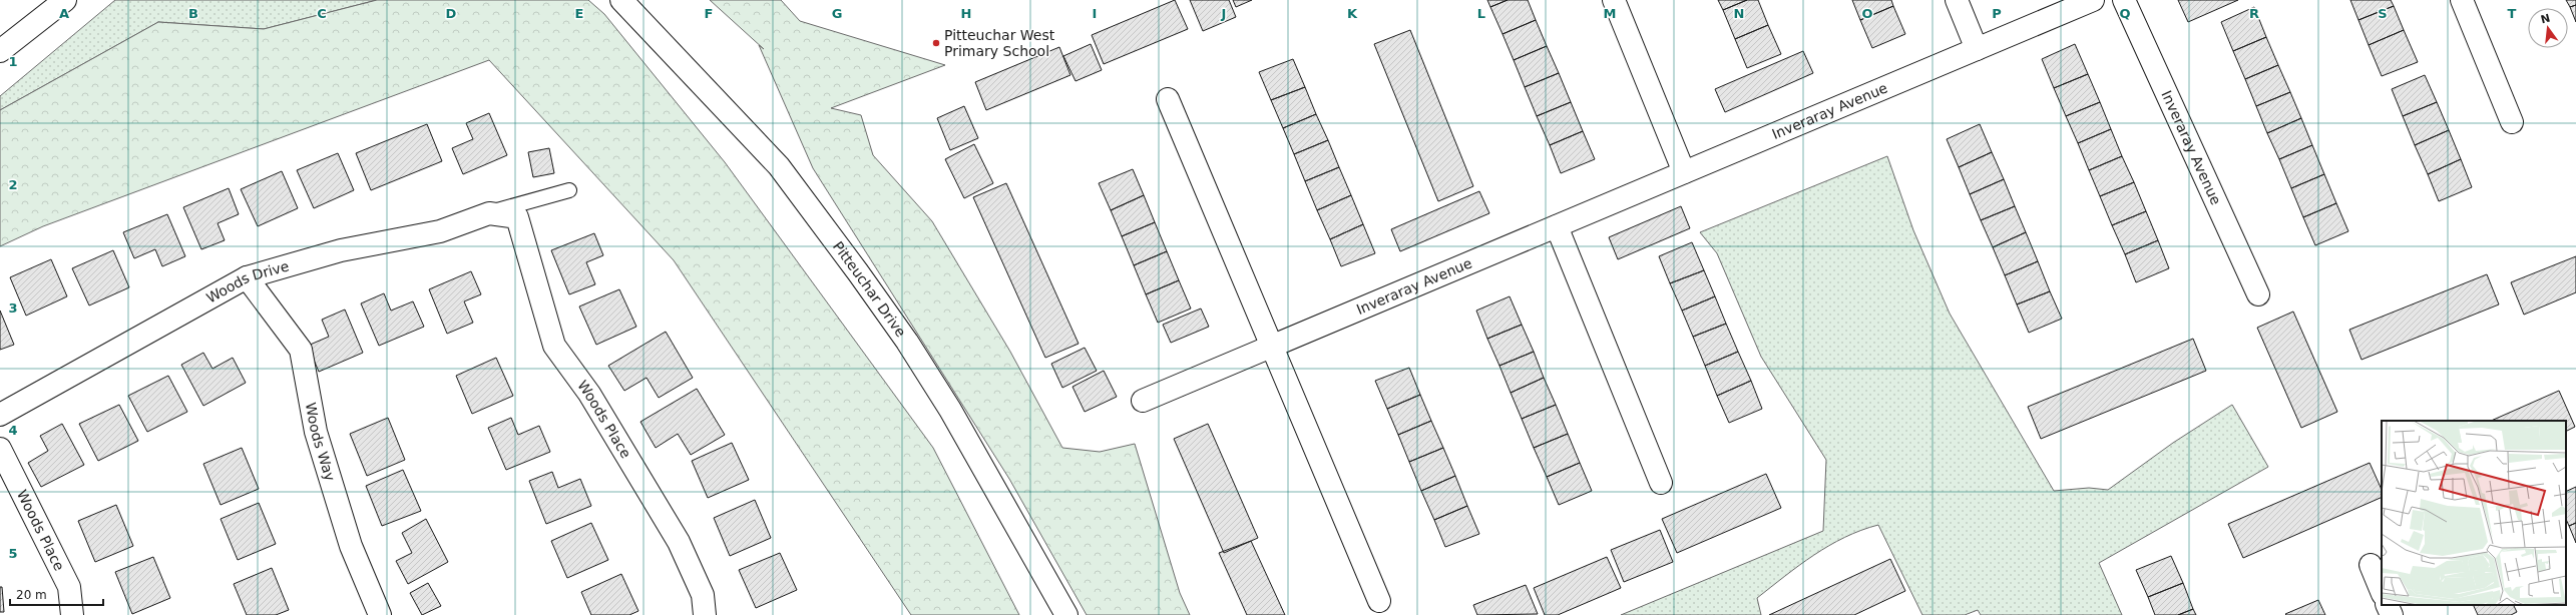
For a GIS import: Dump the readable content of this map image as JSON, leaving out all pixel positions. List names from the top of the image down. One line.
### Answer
{"streets":{"street":["Inveraray Avenue","Woods Drive","Pitteuchar Drive","Woods Place","Woods Way"]},"crossings":[["Woods Drive","Woods Place"],["Woods Drive","Woods Way"]],"places":["Pitteuchar West Primary School"],"scale_bar":"20 m","north":"top","grid":{"columns":["A","B","C","D","E","F","G","H","I","J","K","L","M","N","O","P","Q","R","S","T"],"rows":["1","2","3","4","5"]}}
